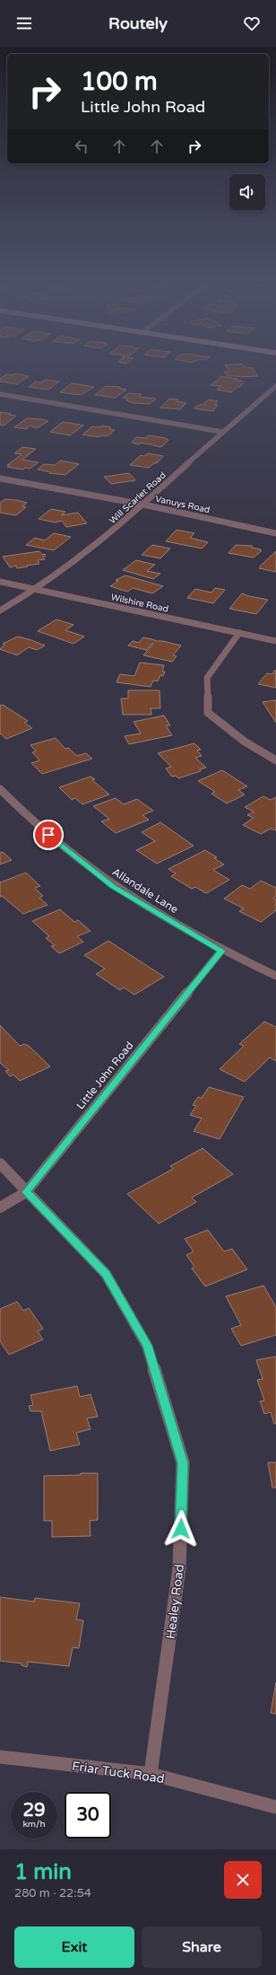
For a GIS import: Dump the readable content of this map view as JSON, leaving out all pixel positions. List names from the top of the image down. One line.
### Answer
{"streets":{"street":["Will Scarlet Road","Vanuys Road","Wilshire Road","Allandale Lane","Little John Road","Healey Road","Friar Tuck Road"]},"crossings":[["Will Scarlet Road","Vanuys Road"],["Will Scarlet Road","Wilshire Road"],["Allandale Lane","Little John Road"],["Little John Road","Healey Road"],["Healey Road","Friar Tuck Road"]],"page":{"header":"Routely","turn":["100 m","Little John Road"],"speed":"29 km/h","limit":"30","heading":["1 min","280 m · 22:54"],"buttons":["Exit","Share"]}}
